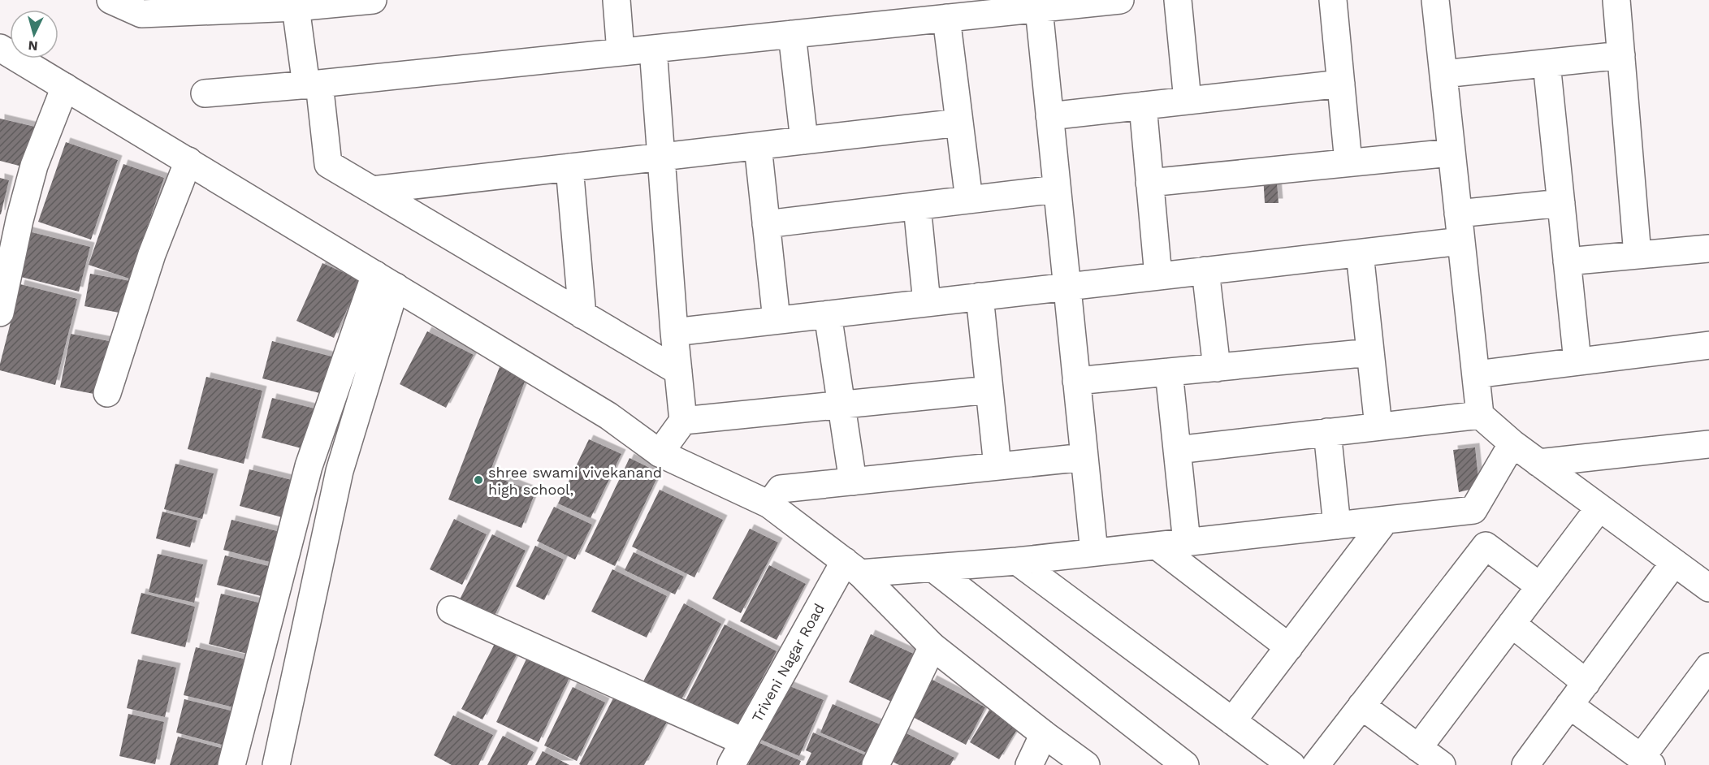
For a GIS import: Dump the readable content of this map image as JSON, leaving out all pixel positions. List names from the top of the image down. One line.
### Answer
{"streets":{"street":["Triveni Nagar Road"]},"places":["shree swami vivekanand high school,"],"north":"bottom"}
